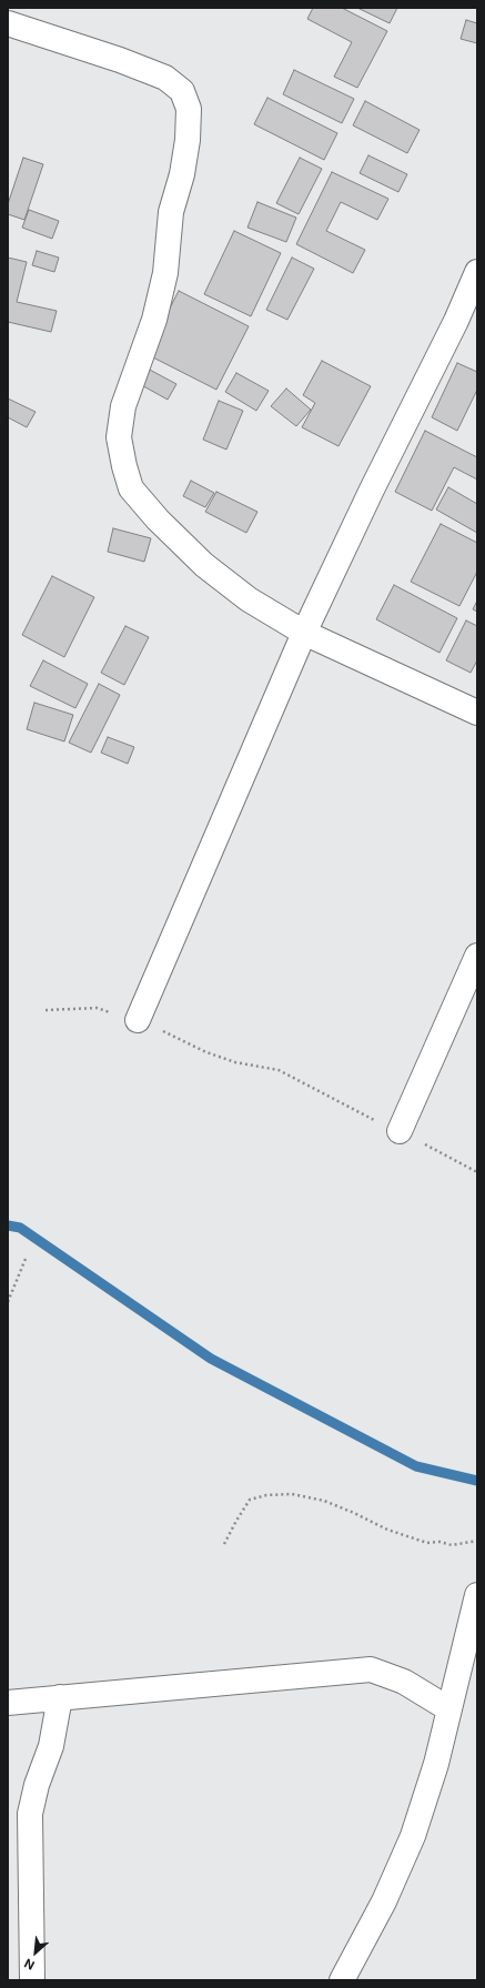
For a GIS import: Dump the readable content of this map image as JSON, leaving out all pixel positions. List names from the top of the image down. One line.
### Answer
{"north":"bottom left"}
